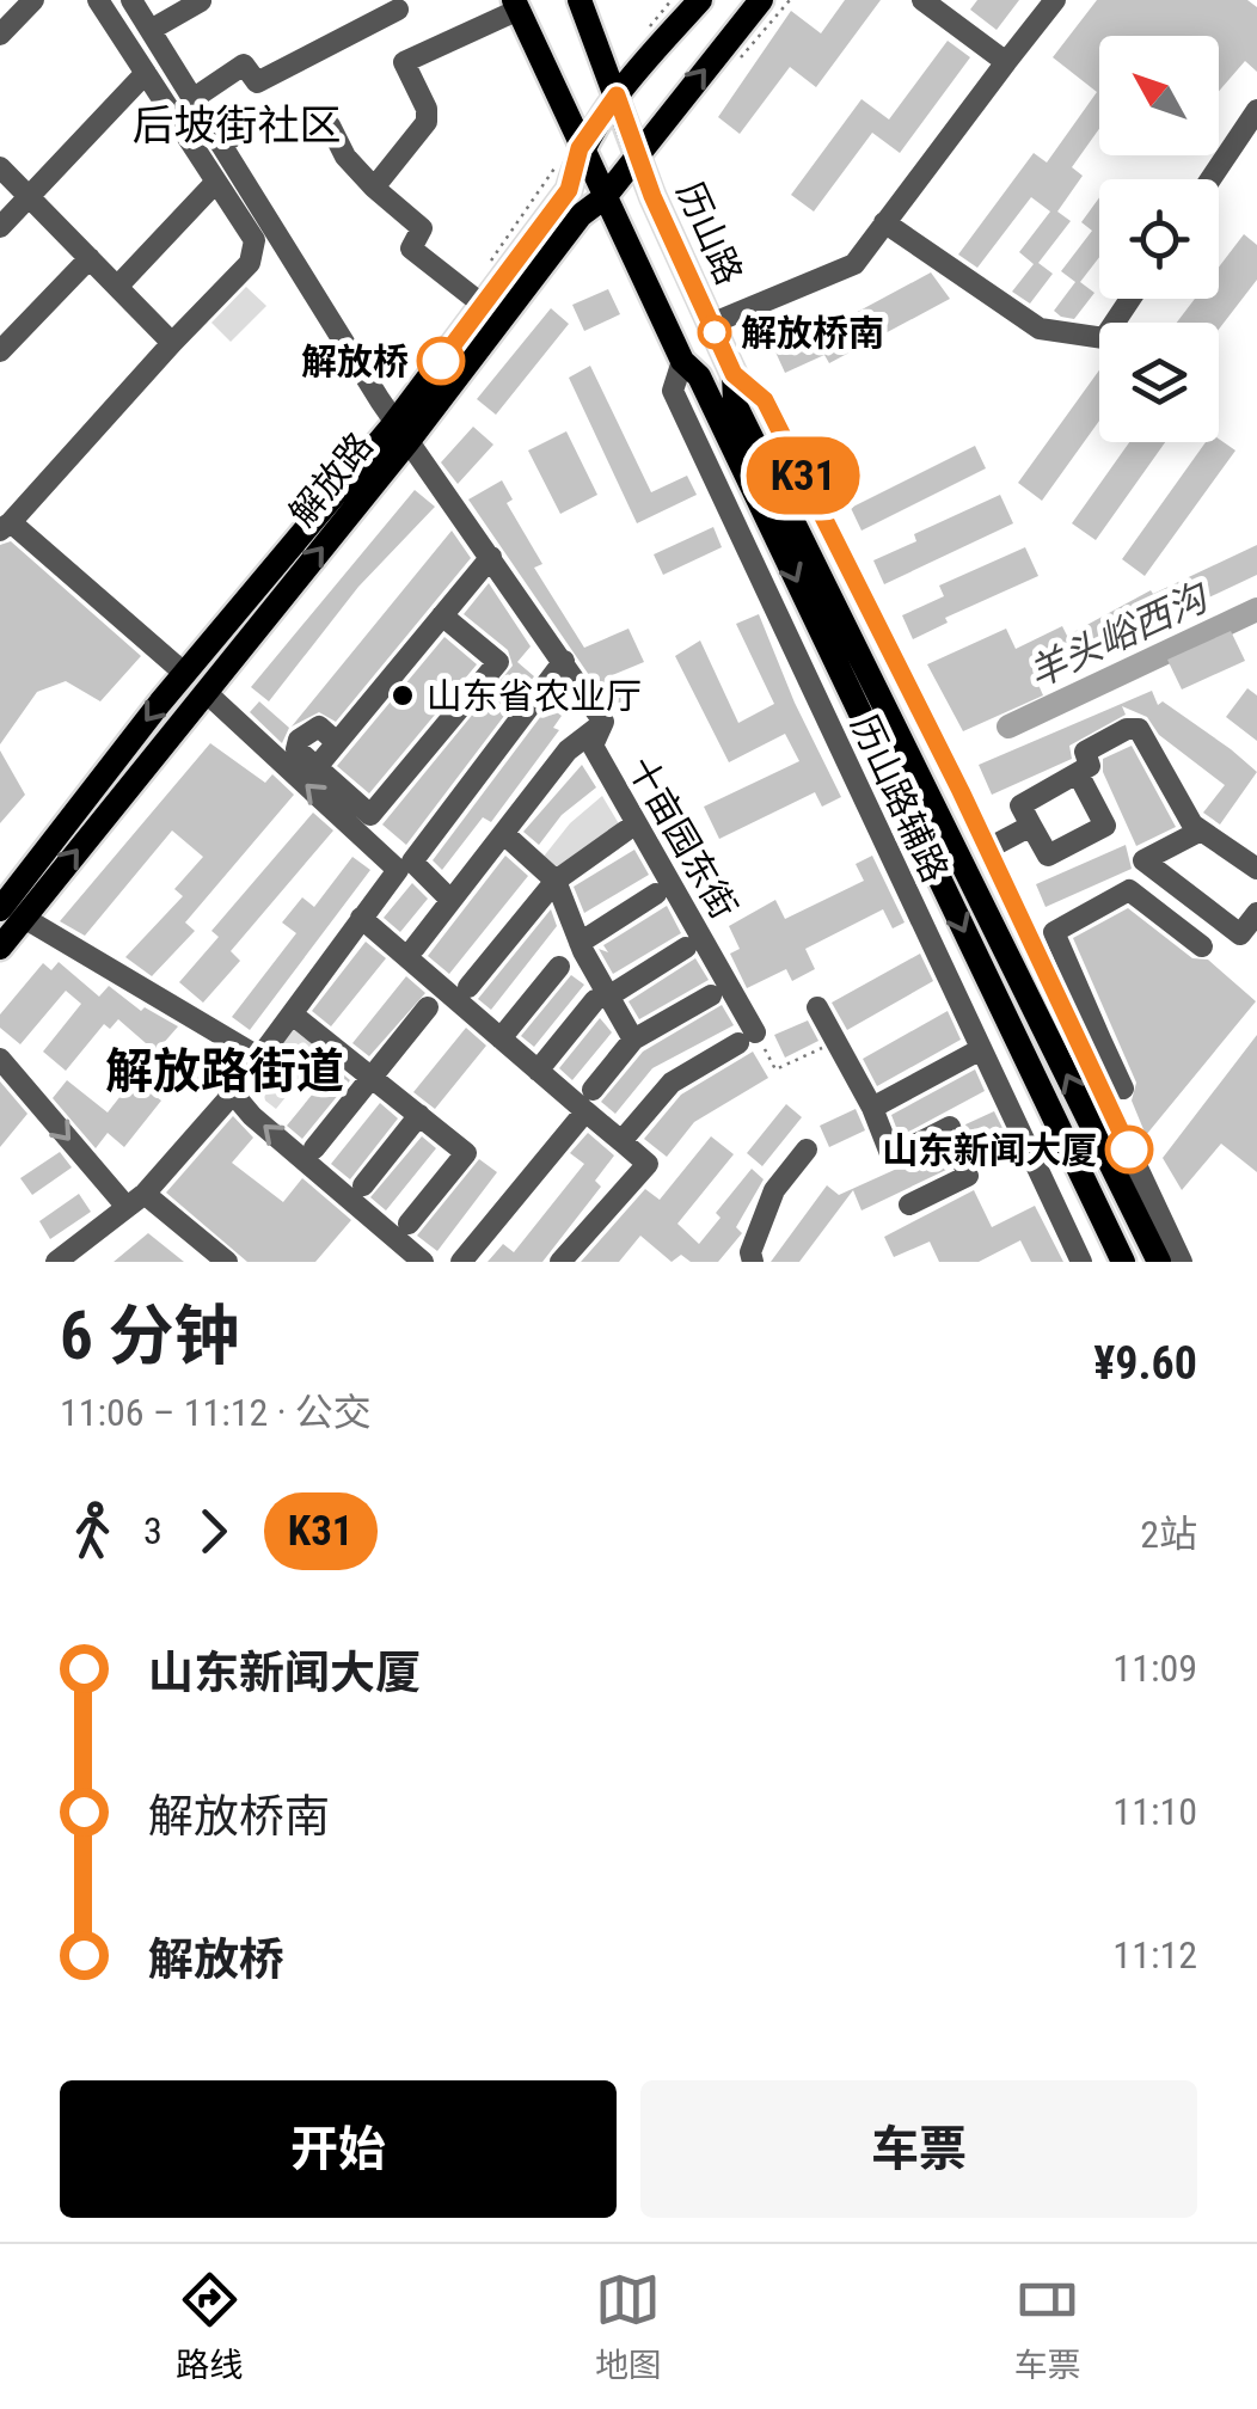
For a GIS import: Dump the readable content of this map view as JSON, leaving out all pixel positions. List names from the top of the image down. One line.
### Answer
{"streets":{"main road":["历山路","解放路"],"street":["历山路辅路","十亩园东街"]},"crossings":[["历山路","解放路"],["历山路","历山路辅路"],["解放路","十亩园东街"]],"districts":["后坡街社区","解放路街道"],"water":["羊头峪西沟"],"places":["解放桥南","解放桥","山东省农业厅","山东新闻大厦"],"lines":["bus line K31"],"north":"top left","page":{"on_map":"K31","heading":["6 分钟","11:06 – 11:12 · 公交","¥9.60"],"legs":["3","K31","2站"],"list":[{"name":"山东新闻大厦","value":"11:09"},{"name":"解放桥南","value":"11:10"},{"name":"解放桥","value":"11:12"}],"buttons":["开始","车票"],"tabs":["路线","地图","车票"]}}
